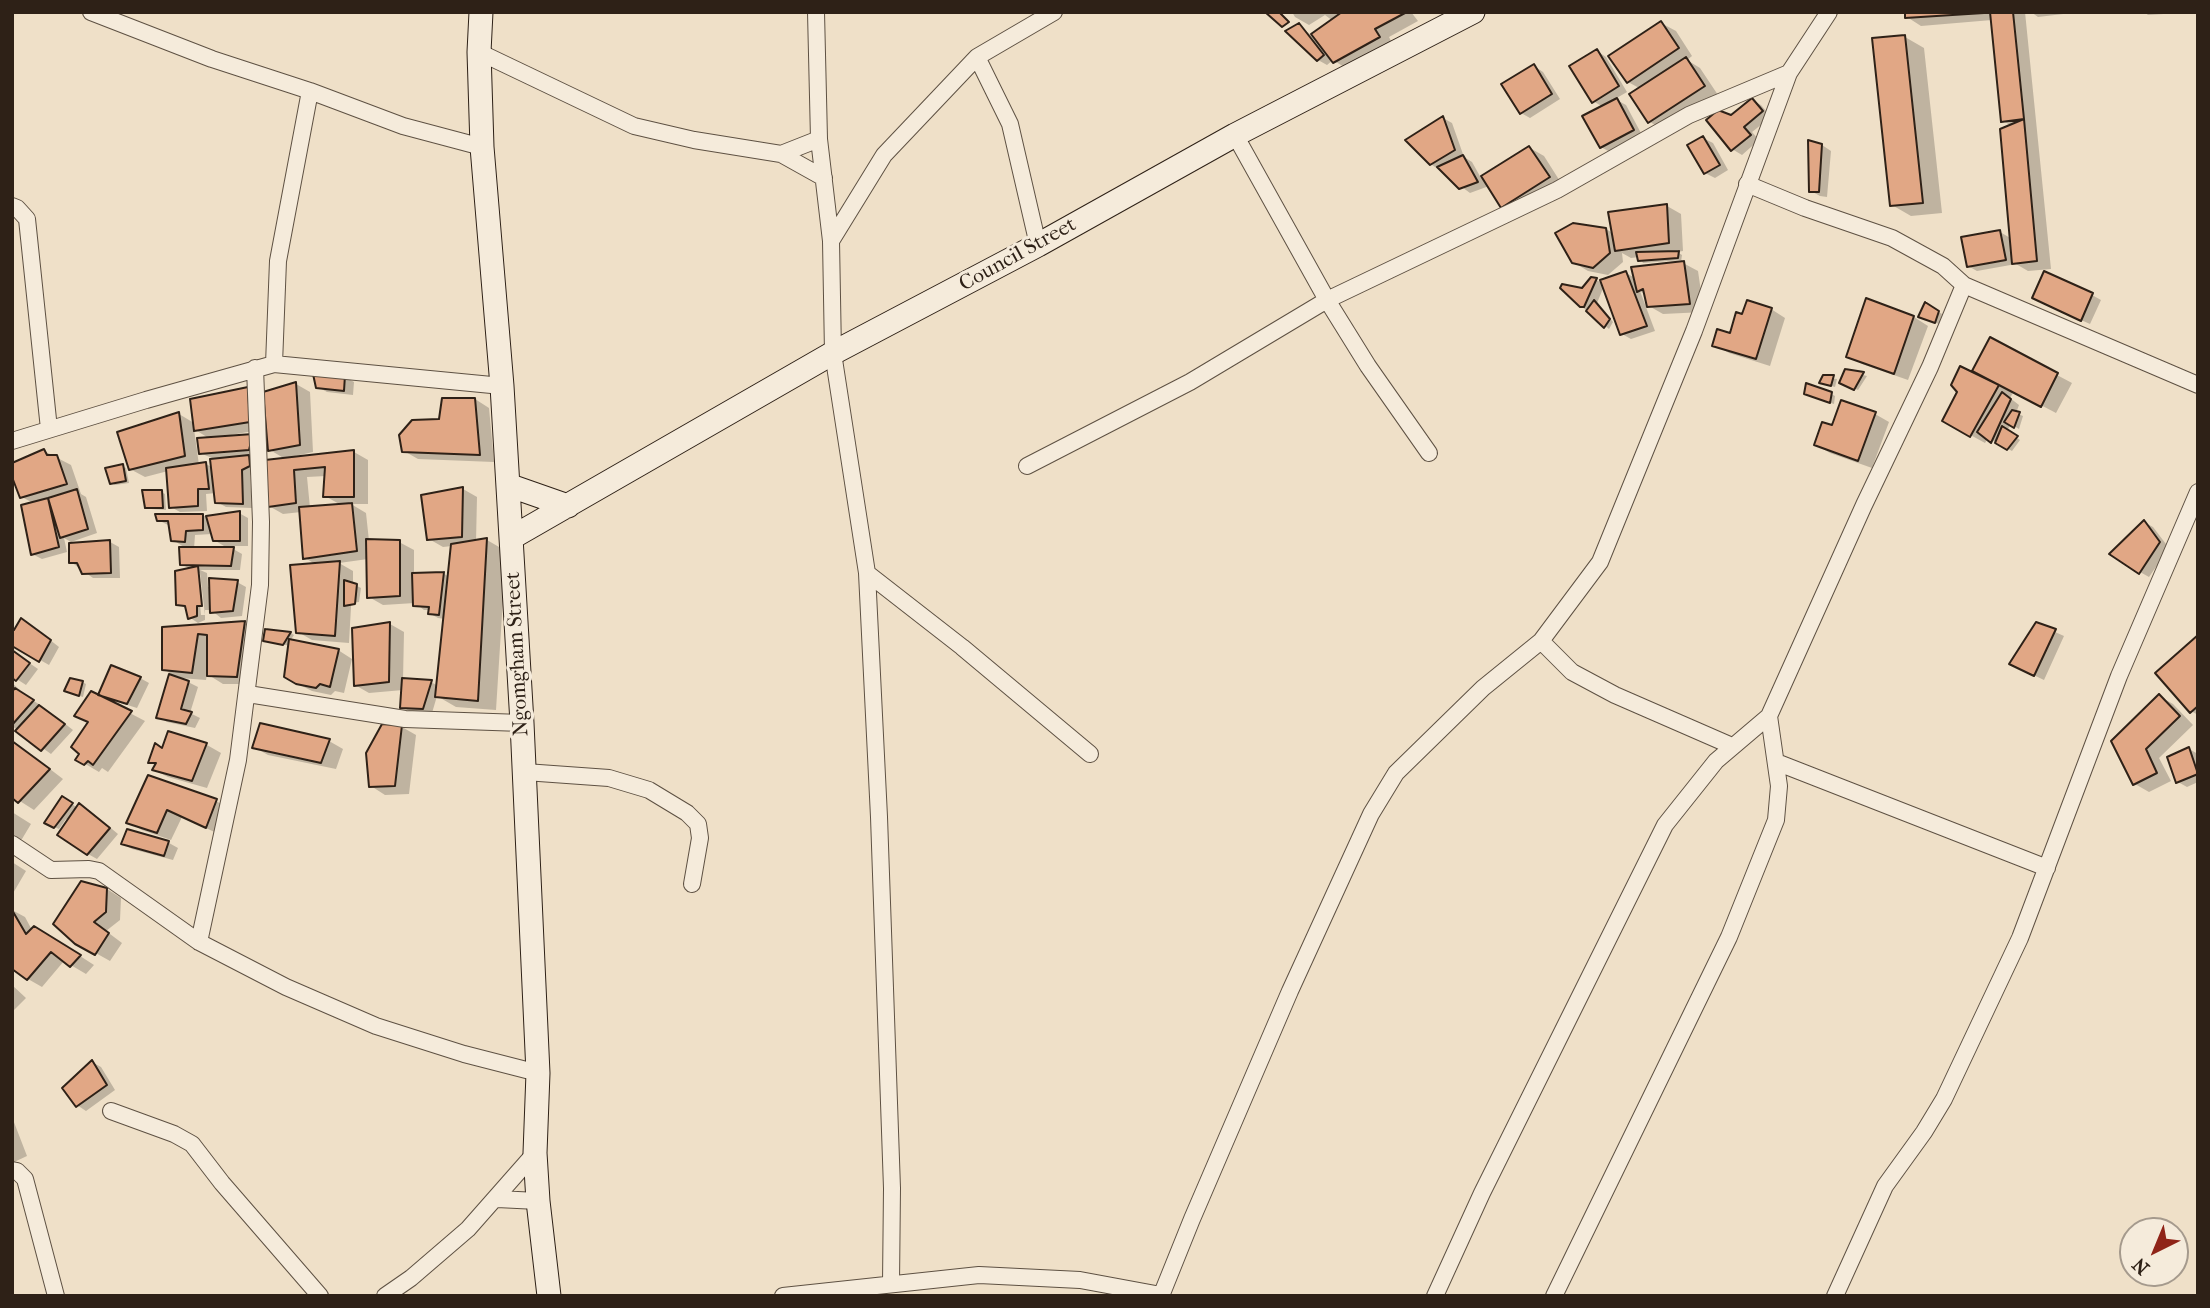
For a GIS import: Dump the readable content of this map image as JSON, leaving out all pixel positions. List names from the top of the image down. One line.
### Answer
{"streets":{"main road":["Council Street","Ngomgham Street"]},"crossings":[["Council Street","Ngomgham Street"]],"north":"bottom left"}
